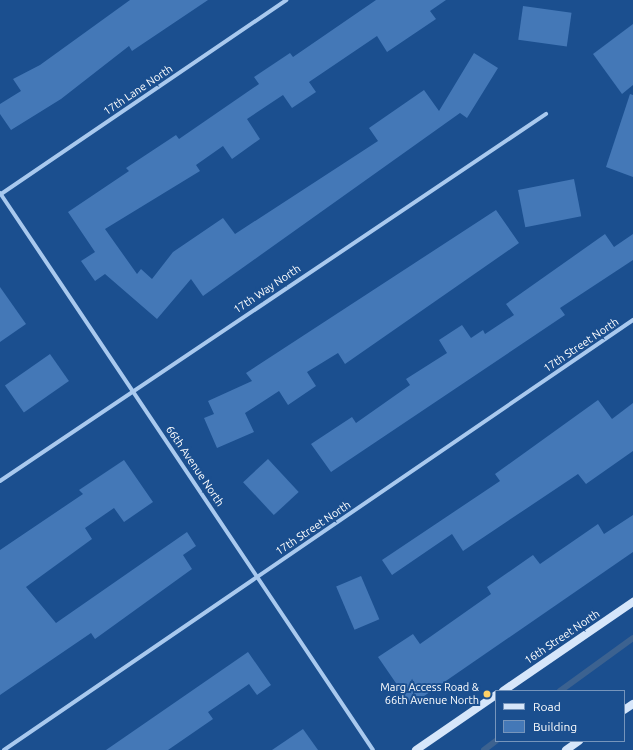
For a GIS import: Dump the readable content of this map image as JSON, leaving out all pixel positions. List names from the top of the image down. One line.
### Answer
{"streets":{"street":["17th Lane North","17th Way North","17th Street North","66th Avenue North","16th Street North"]},"crossings":[["17th Lane North","66th Avenue North"],["17th Way North","66th Avenue North"],["17th Street North","66th Avenue North"]],"places":["Marg Access Road & 66th Avenue North"],"legend":["Road","Building"]}
